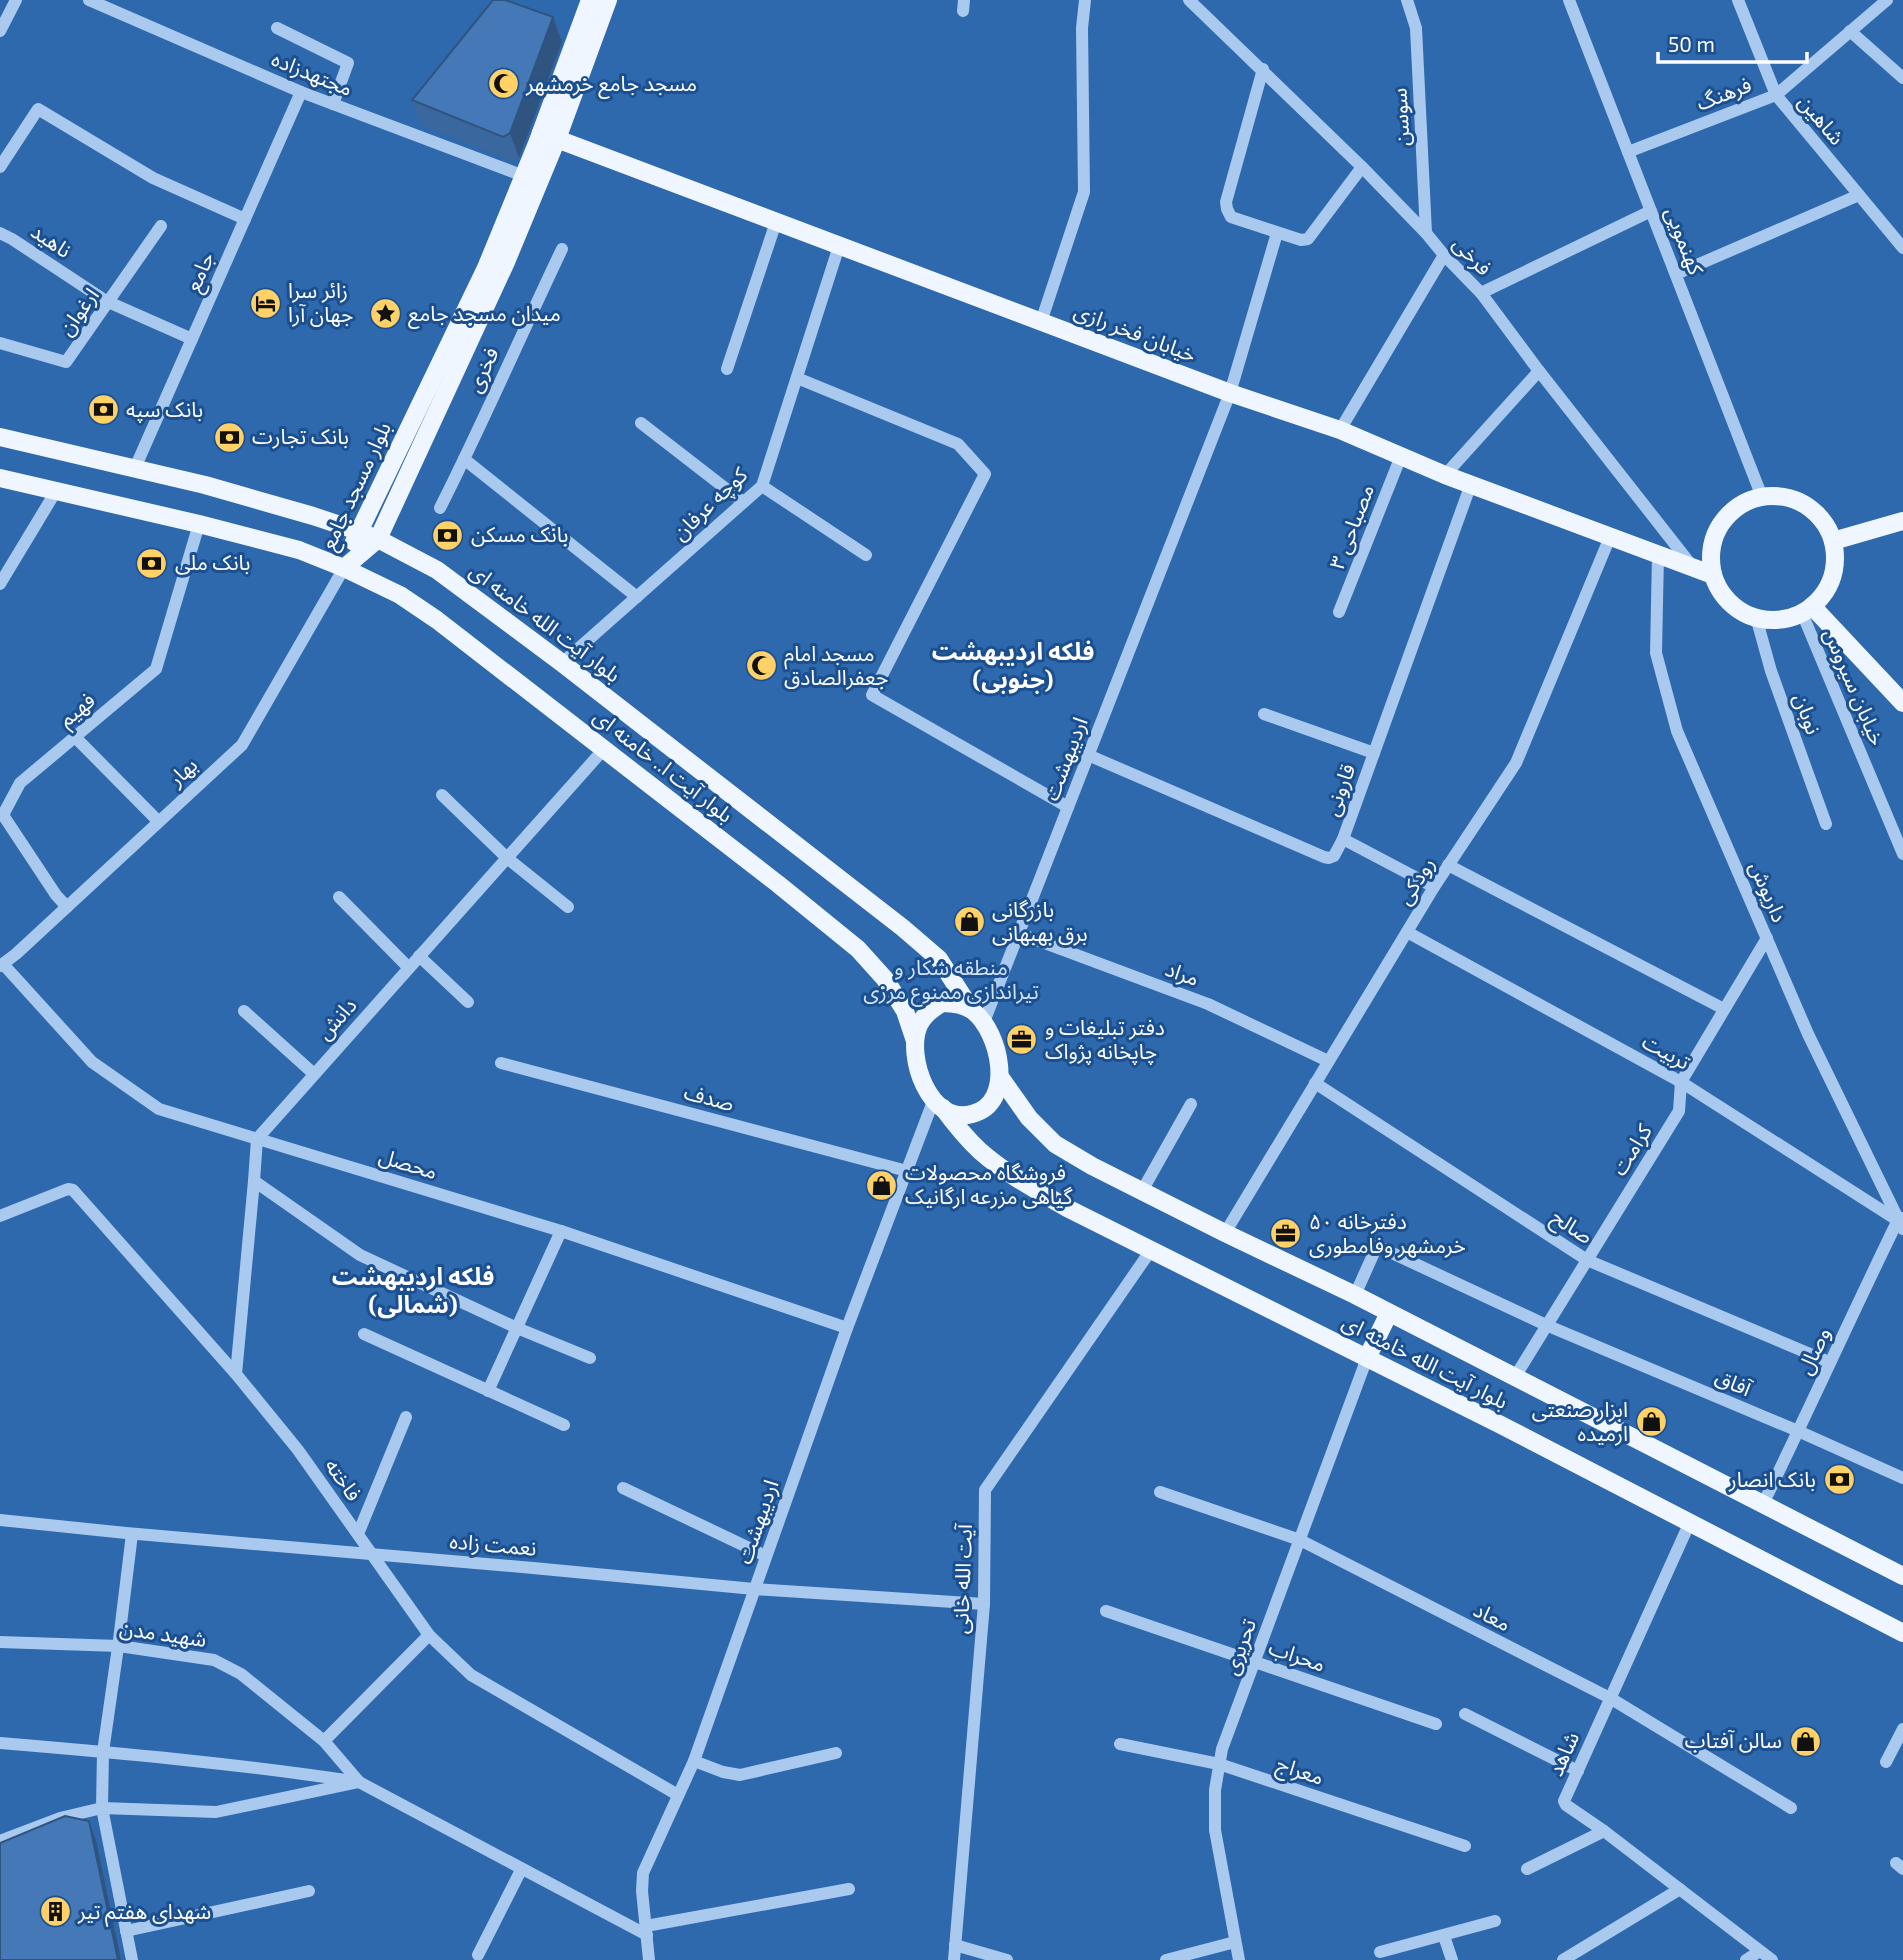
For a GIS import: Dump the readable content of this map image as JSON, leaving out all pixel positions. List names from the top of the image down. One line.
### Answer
{"streets":{"main road":["خیابان فخر رازی","بلوار مسجد جامع","بلوار آیت الله خامنه ای","بلوار آیت ا.. خامنه ای"],"street":["مجتهدزاده","فرهنگ","سوسن","شاهین","ناهید","کهنمویی","فرخی","جامع","ارغوان","فخری","کوچه عرفان","مصباحی ۳","خیابان سیروس","فهیم","نوبان","اردیبهشت","بهار","قارونی","رودکی","داریوش","مراد","دانش","تربیت","صدف","کرامت","محصل","صالح","وصال","آفاق","فاخته","نعمت زاده","آیت الله خانی","معاد","شهید مدن","تحریری","محراب","شاهد","معراج"]},"crossings":[["مجتهدزاده","جامع"],["مجتهدزاده","بلوار مسجد جامع"],["فرهنگ","شاهین"],["فرهنگ","کهنمویی"],["سوسن","فرخی"],["ناهید","جامع"],["ناهید","ارغوان"],["کهنمویی","خیابان فخر رازی"],["کهنمویی","خیابان سیروس"],["کهنمویی","نوبان"],["فرخی","خیابان فخر رازی"],["جامع","بلوار آیت الله خامنه ای"],["خیابان فخر رازی","بلوار مسجد جامع"],["خیابان فخر رازی","کوچه عرفان"],["خیابان فخر رازی","مصباحی ۳"],["خیابان فخر رازی","خیابان سیروس"],["خیابان فخر رازی","نوبان"],["خیابان فخر رازی","اردیبهشت"],["خیابان فخر رازی","قارونی"],["خیابان فخر رازی","رودکی"],["خیابان فخر رازی","داریوش"],["بلوار مسجد جامع","بلوار آیت الله خامنه ای"],["بلوار مسجد جامع","بلوار آیت ا.. خامنه ای"],["بلوار مسجد جامع","بهار"],["کوچه عرفان","بلوار آیت الله خامنه ای"],["بلوار آیت الله خامنه ای","اردیبهشت"],["بلوار آیت الله خامنه ای","بلوار آیت ا.. خامنه ای"],["بلوار آیت الله خامنه ای","رودکی"],["بلوار آیت الله خامنه ای","کرامت"],["بلوار آیت الله خامنه ای","وصال"],["بلوار آیت الله خامنه ای","آفاق"],["بلوار آیت الله خامنه ای","آیت الله خانی"],["بلوار آیت الله خامنه ای","تحریری"],["بلوار آیت الله خامنه ای","شاهد"],["خیابان سیروس","نوبان"],["فهیم","بهار"],["اردیبهشت","بلوار آیت ا.. خامنه ای"],["اردیبهشت","قارونی"],["اردیبهشت","مراد"],["اردیبهشت","صدف"],["اردیبهشت","محصل"],["اردیبهشت","فاخته"],["اردیبهشت","نعمت زاده"],["اردیبهشت","شهید مدن"],["بلوار آیت ا.. خامنه ای","بهار"],["بلوار آیت ا.. خامنه ای","دانش"],["بهار","محصل"],["رودکی","مراد"],["رودکی","تربیت"],["رودکی","صالح"],["داریوش","تربیت"],["داریوش","کرامت"],["داریوش","وصال"],["دانش","محصل"],["تربیت","کرامت"],["تربیت","وصال"],["کرامت","صالح"],["کرامت","آفاق"],["صالح","وصال"],["وصال","آفاق"],["فاخته","نعمت زاده"],["نعمت زاده","آیت الله خانی"],["معاد","تحریری"],["معاد","شاهد"],["تحریری","محراب"],["تحریری","معراج"]],"districts":["فلکه اردیبهشت (جنوبی)","فلکه اردیبهشت (شمالی)"],"parks":["منطقه شکار و تیراندازی ممنوع مرزی"],"places":{"mosque":["مسجد جامع خرمشهر","مسجد امام جعفرالصادق"],"hotel":["زائر سرا جهان آرا"],"place":["میدان مسجد جامع"],"bank":["بانک سپه","بانک تجارت","بانک مسکن","بانک ملی","بانک انصار"],"shop":["بازرگانی برق بهبهانی","فروشگاه محصولات گیاهی مزرعه ارگانیک","ابزار صنعتی ارمیده","سالن آفتاب"],"office":["دفتر تبلیغات و چاپخانه پژواک","دفترخانه ۵۰ خرمشهر وفامطوری"],"building":["شهدای هفتم تیر"]},"scale_bar":"50 m"}
